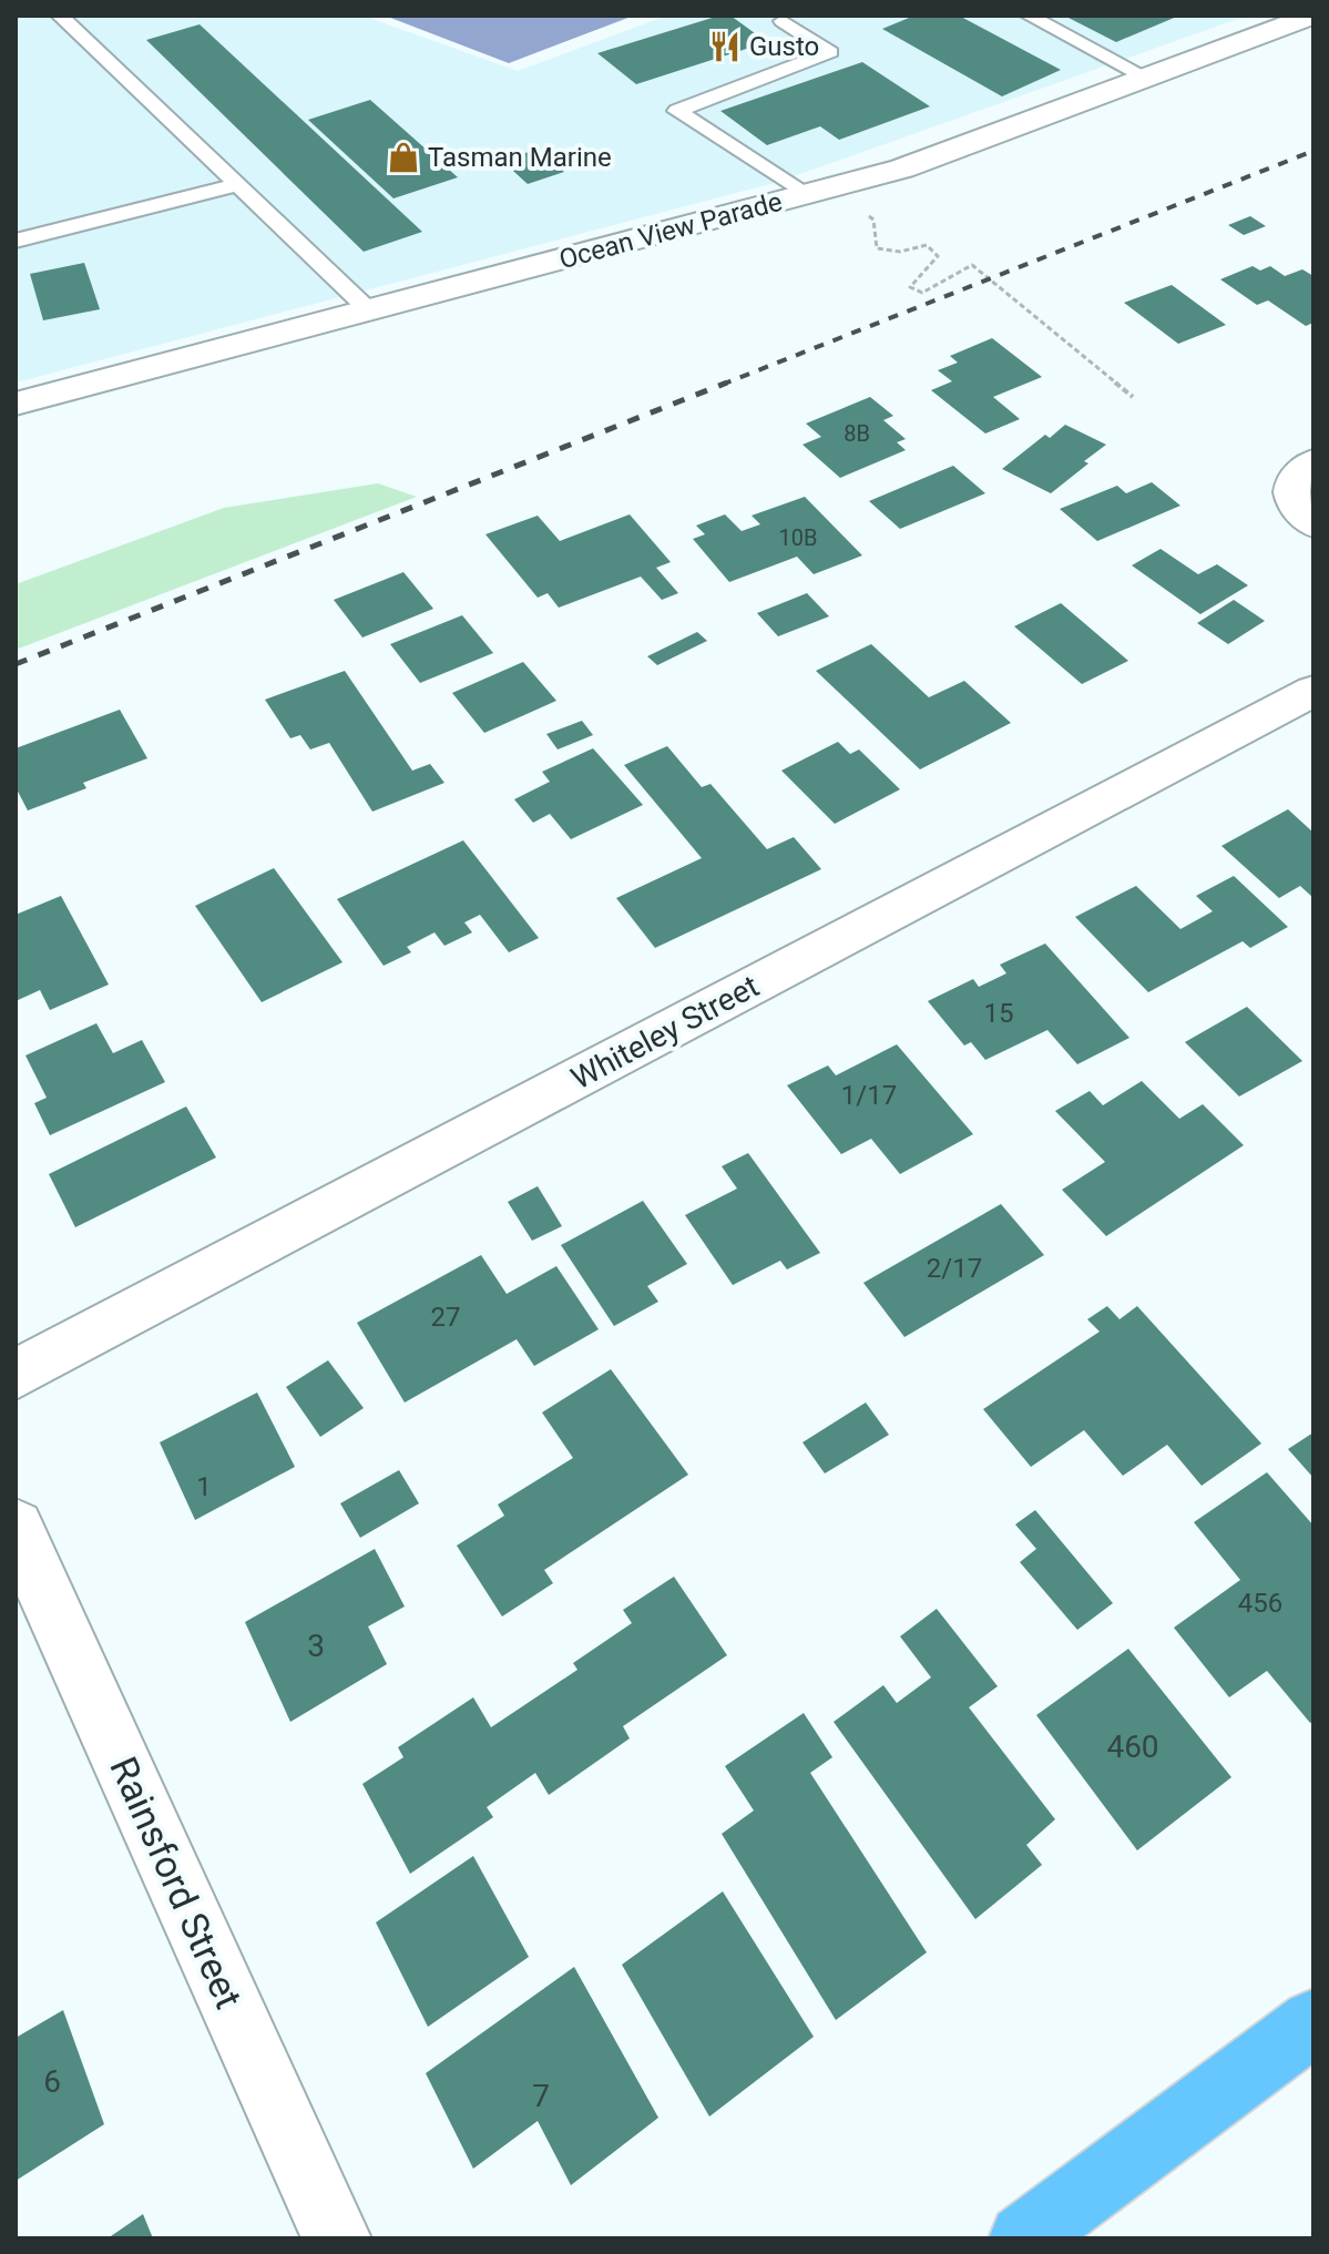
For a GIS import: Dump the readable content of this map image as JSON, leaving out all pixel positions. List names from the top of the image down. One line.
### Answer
{"streets":{"street":["Ocean View Parade","Whiteley Street","Rainsford Street"]},"places":{"restaurant":["Gusto"],"shop":["Tasman Marine"]},"house_numbers":["8B","10B","15","1/17","2/17","27","1","456","3","460","6","7"]}
